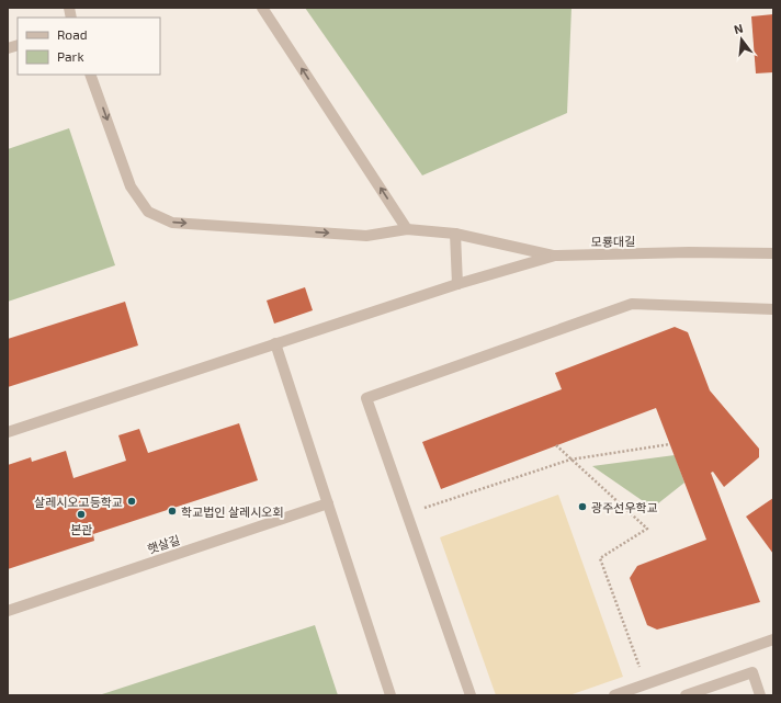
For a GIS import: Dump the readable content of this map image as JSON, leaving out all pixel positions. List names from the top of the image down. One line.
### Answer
{"streets":{"street":["모룡대길","햇살길"]},"places":["살레시오고등학교","광주선우학교","학교법인 살레시오회","본관"],"legend":["Road","Park"],"north":"top"}
